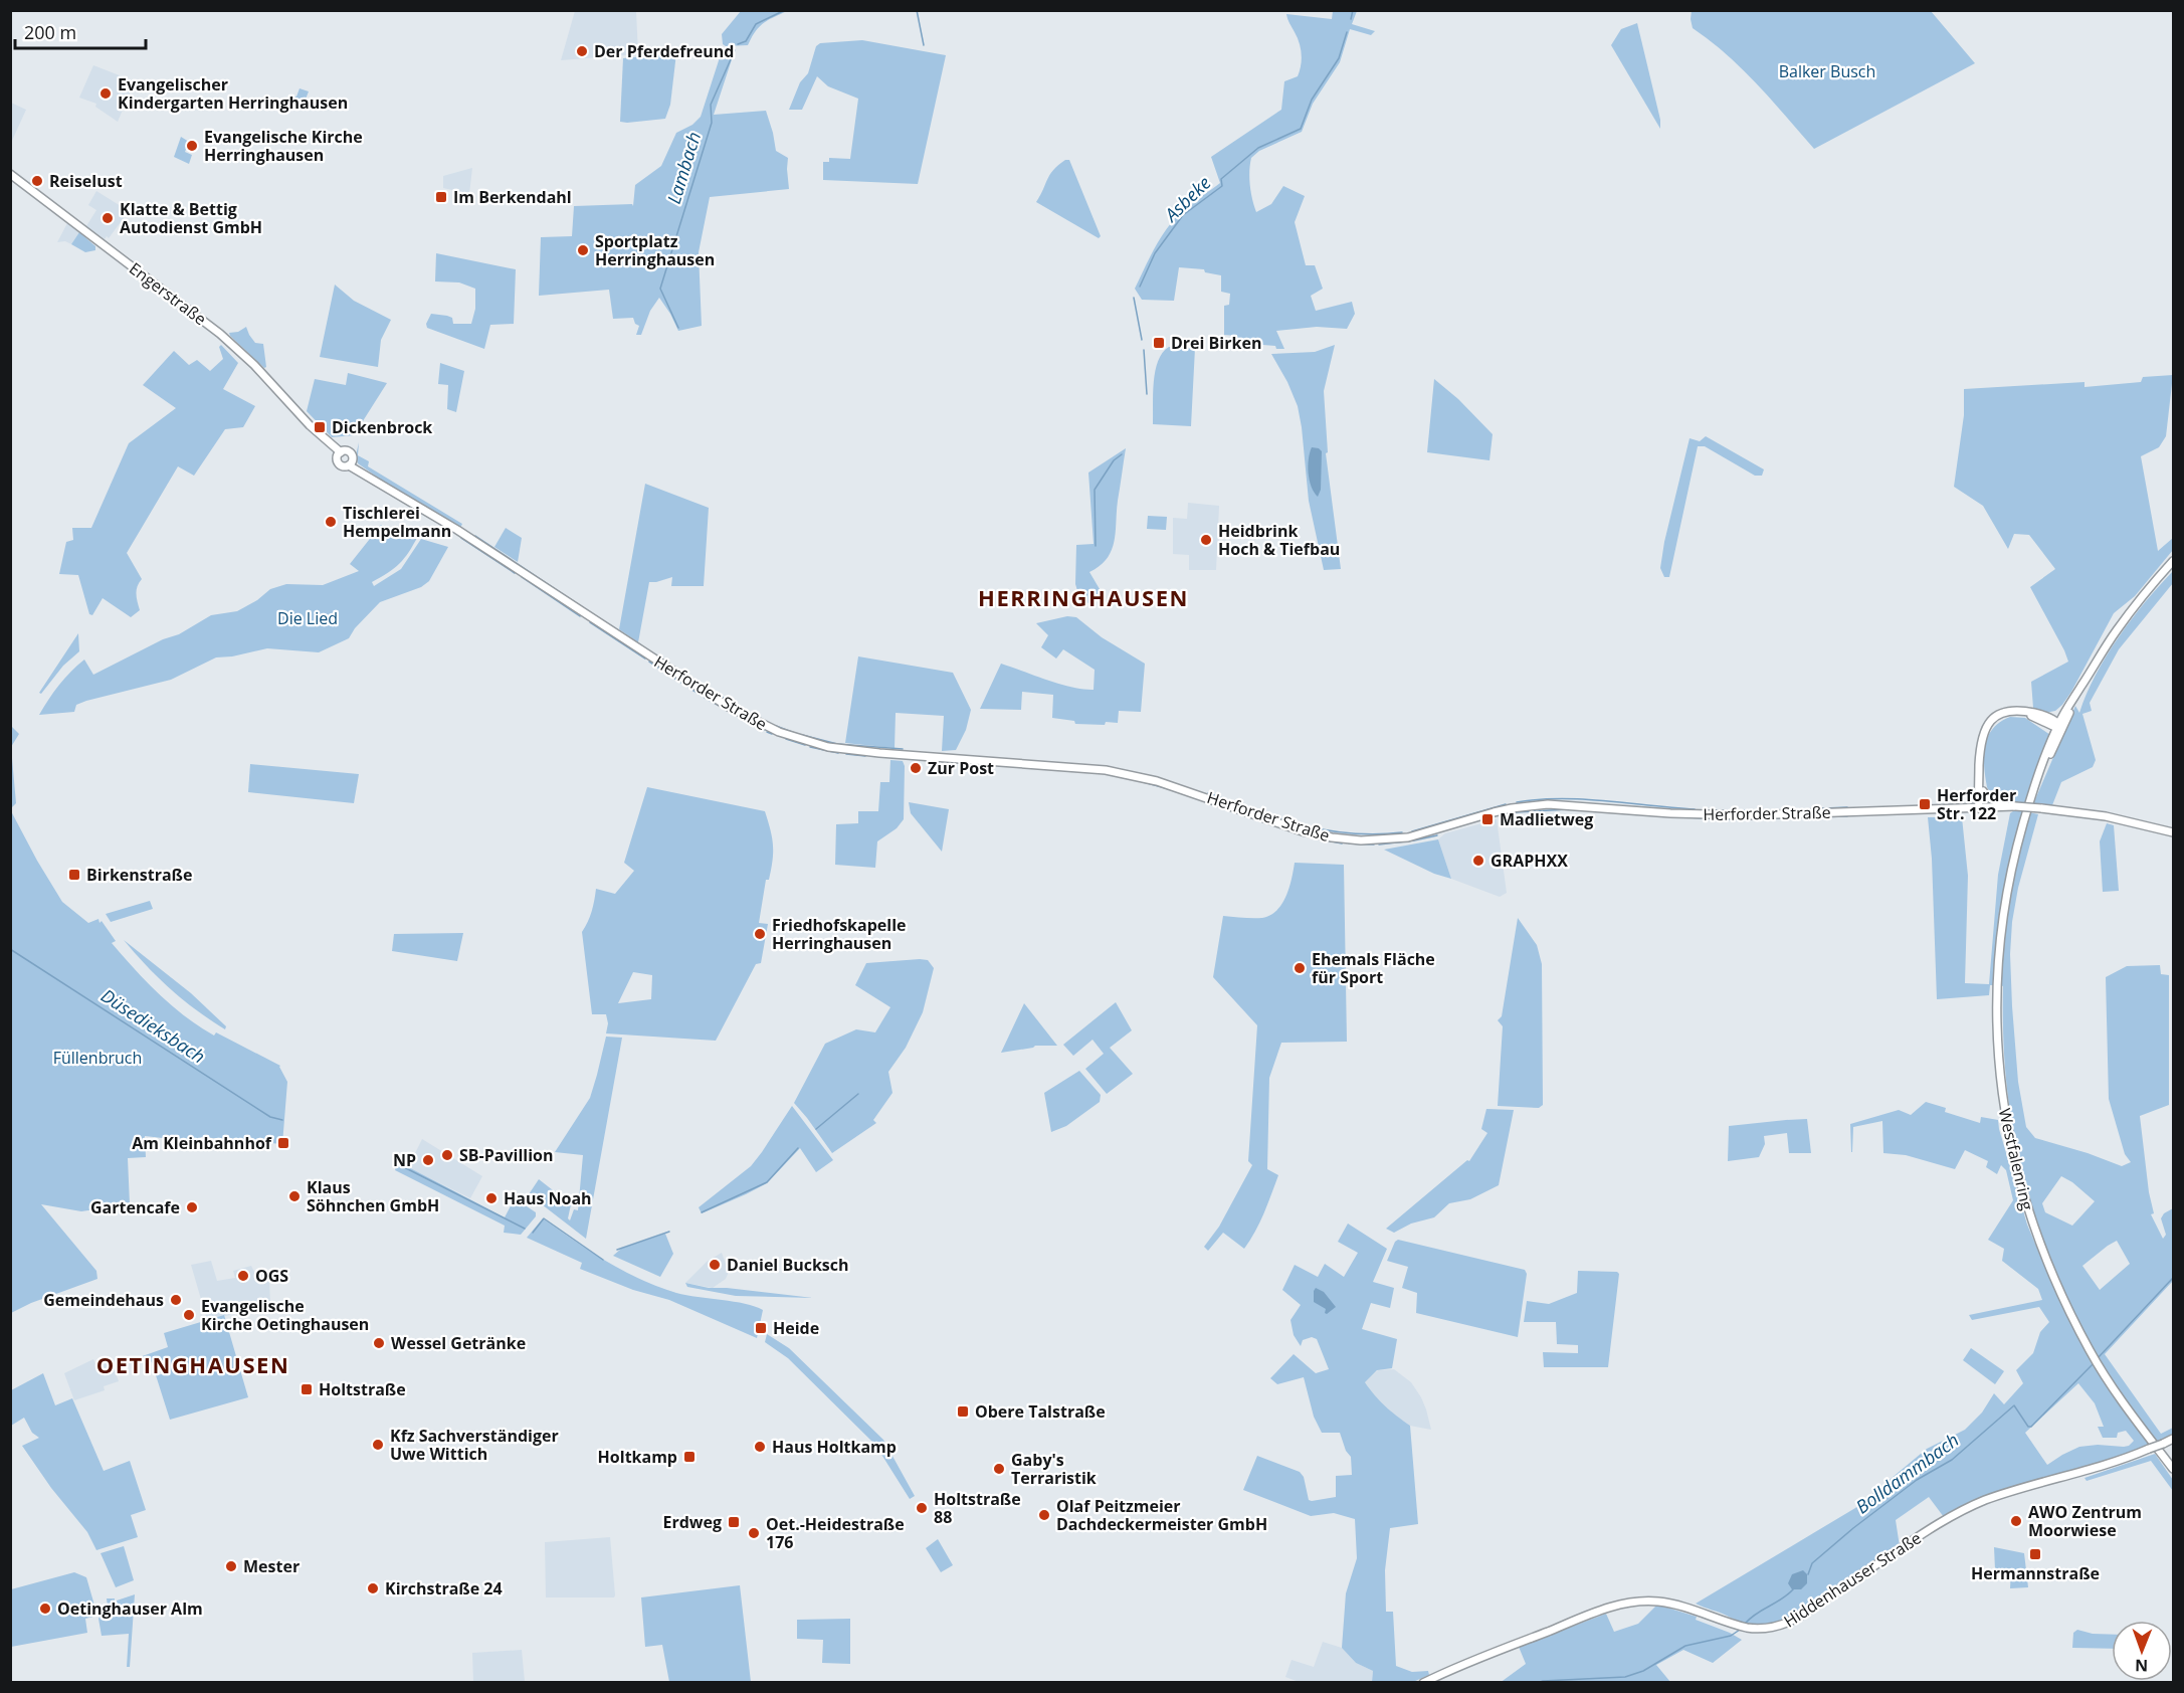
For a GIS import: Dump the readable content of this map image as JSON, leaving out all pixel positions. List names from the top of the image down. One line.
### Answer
{"streets":{"main road":["Engerstraße","Herforder Straße","Westfalenring","Hiddenhauser Straße"]},"districts":["HERRINGHAUSEN","OETINGHAUSEN"],"water":["Lambach","Asbeke","Düsedieksbach","Bolldammbach"],"parks":["Balker Busch","Die Lied","Füllenbruch"],"places":{"other":["Der Pferdefreund","Evangelischer Kindergarten Herringhausen","Evangelische Kirche Herringhausen","Reiselust","Klatte & Bettig Autodienst GmbH","Sportplatz Herringhausen","Tischlerei Hempelmann","Heidbrink Hoch & Tiefbau","Zur Post","GRAPHXX","Friedhofskapelle Herringhausen","Ehemals Fläche für Sport","SB-Pavillion","NP","Klaus Söhnchen GmbH","Haus Noah","Gartencafe","Daniel Bucksch","OGS","Gemeindehaus","Evangelische Kirche Oetinghausen","Wessel Getränke","Kfz Sachverständiger Uwe Wittich","Haus Holtkamp","Gaby's Terraristik","Holtstraße 88","Olaf Peitzmeier Dachdeckermeister GmbH","AWO Zentrum Moorwiese","Oet.-Heidestraße 176","Mester","Kirchstraße 24","Oetinghauser Alm"],"transit":["Im Berkendahl","Drei Birken","Dickenbrock","Herforder Str. 122","Madlietweg","Birkenstraße","Am Kleinbahnhof","Heide","Holtstraße","Obere Talstraße","Holtkamp","Erdweg","Hermannstraße"]},"scale_bar":"200 m","north":"bottom"}
